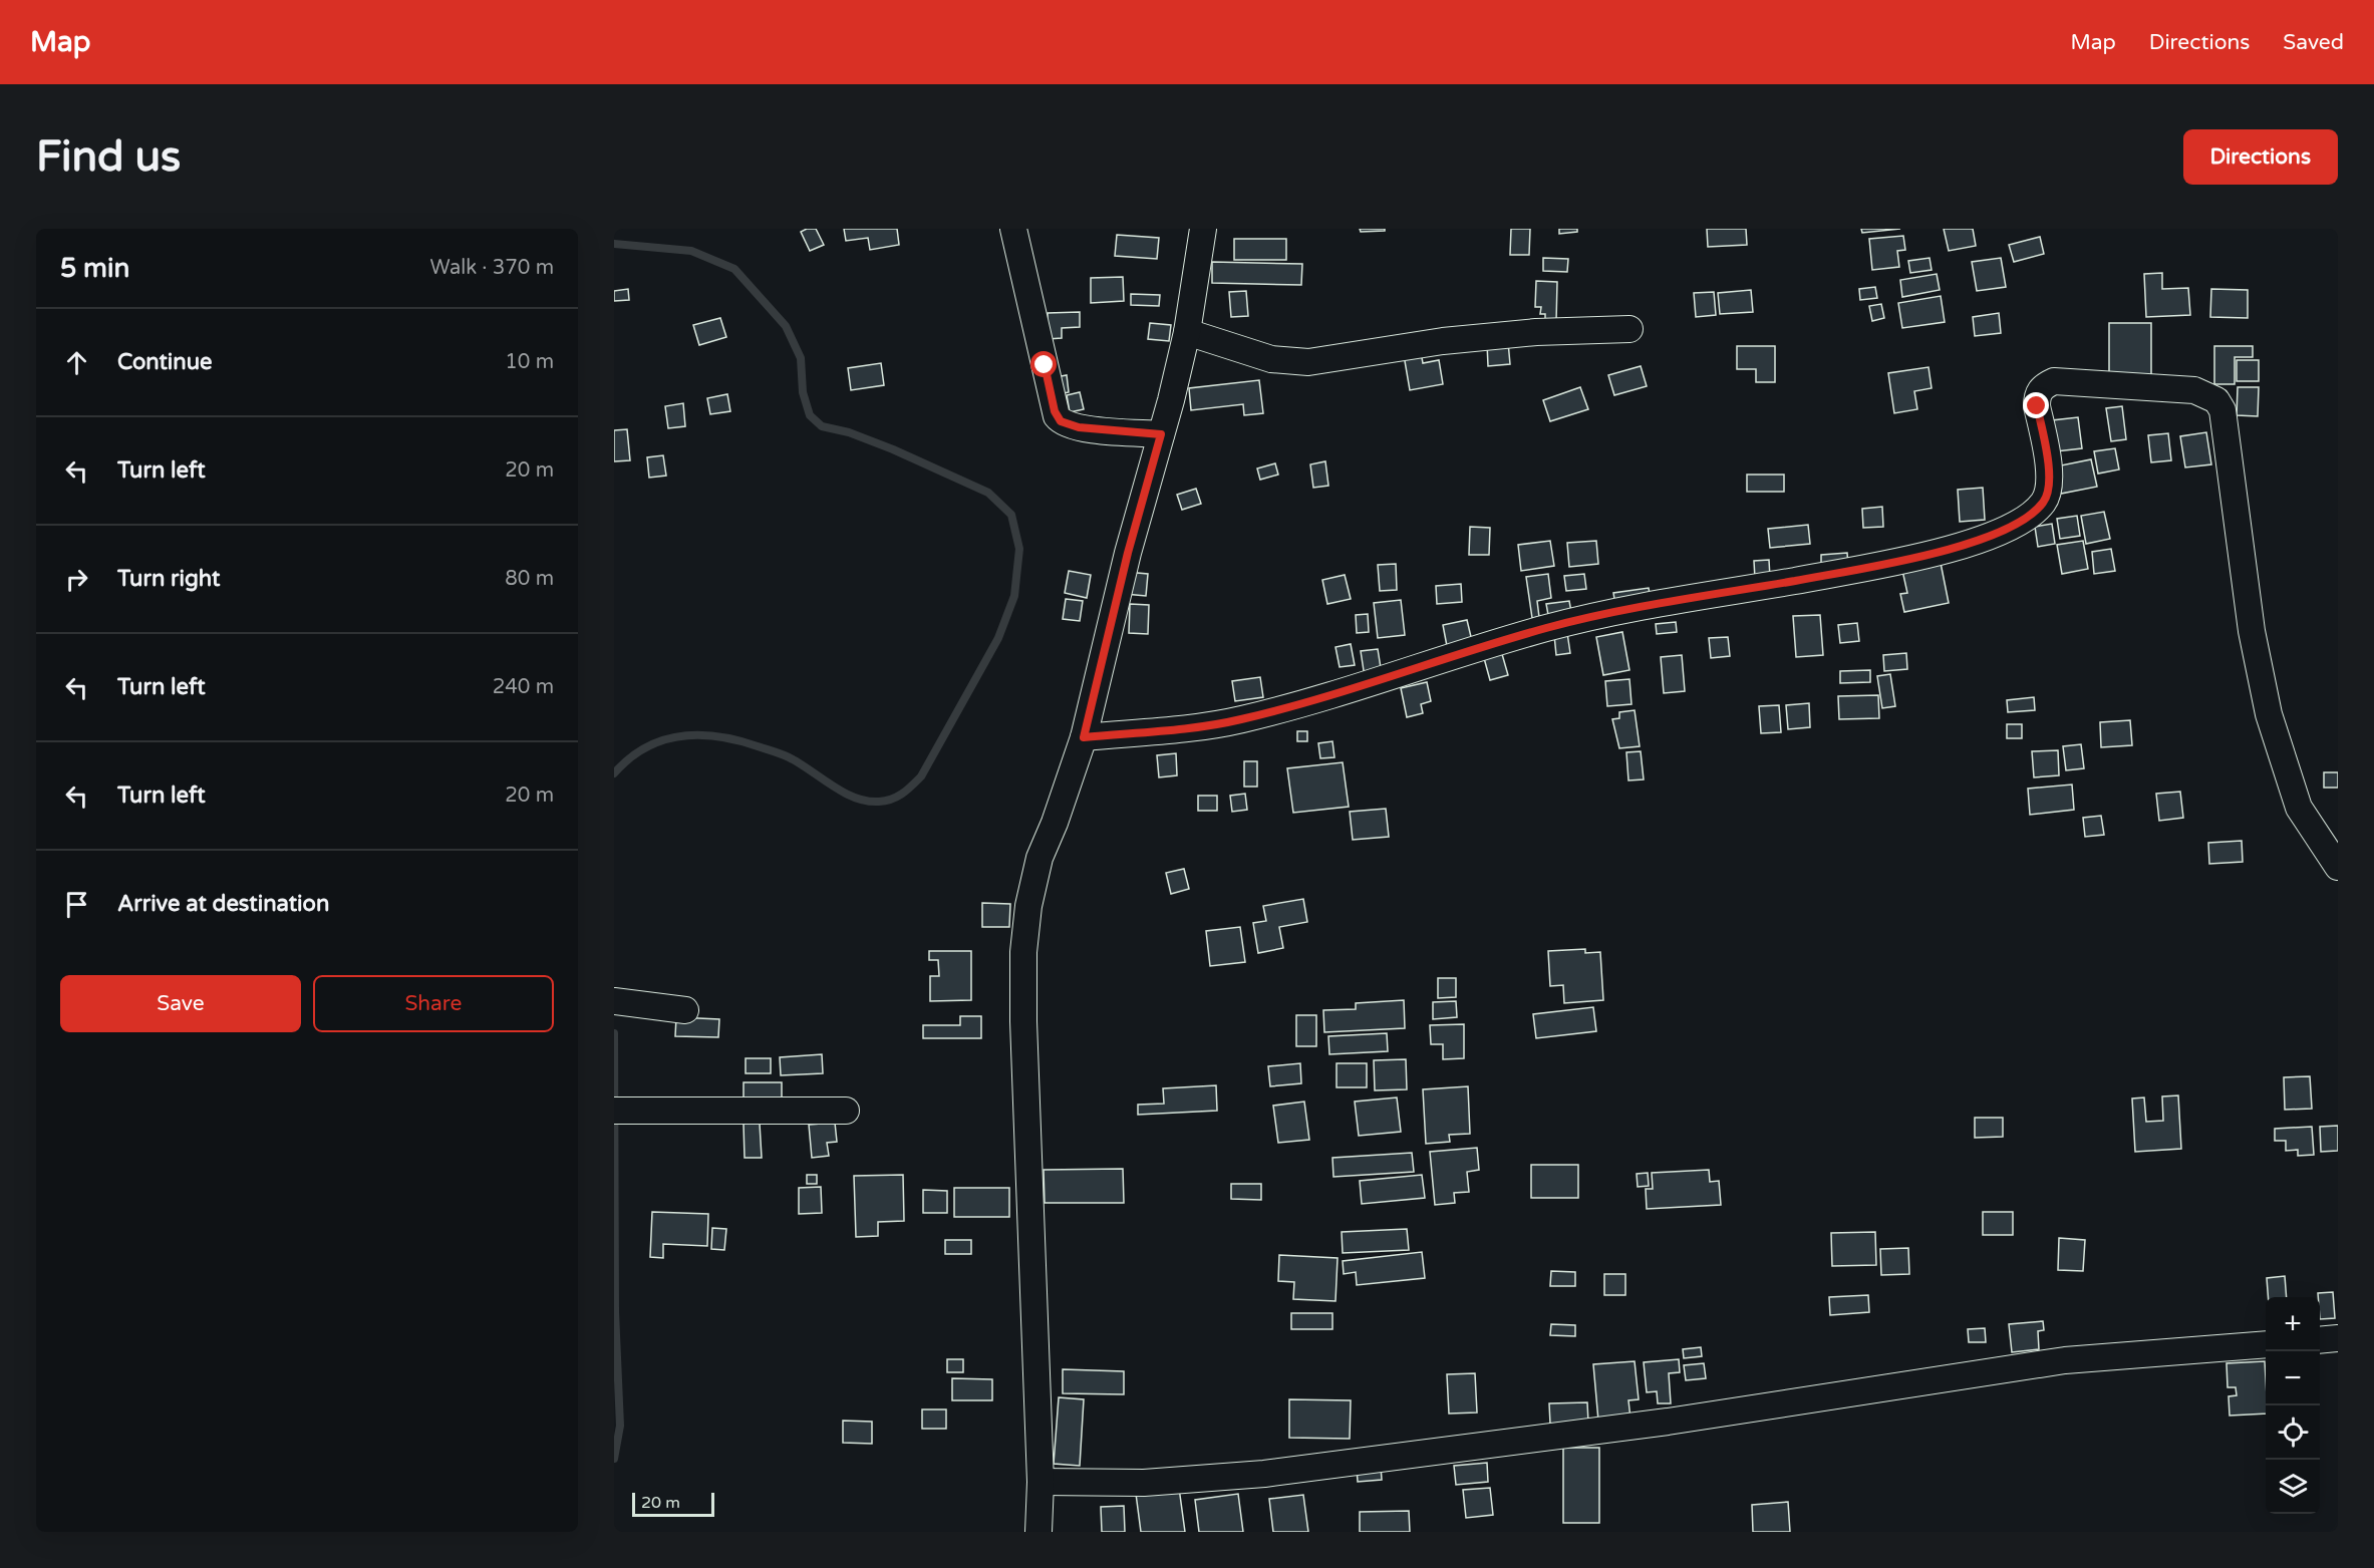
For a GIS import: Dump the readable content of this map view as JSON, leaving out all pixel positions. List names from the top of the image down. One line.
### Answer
{"scale_bar":"20 m","page":{"header":"Map","nav":["Map","Directions","Saved"],"buttons":["Directions",["Save","Share"]],"title":"Find us","heading":["5 min","Walk · 370 m"],"list":[["Continue","10 m"],["Turn left","20 m"],["Turn right","80 m"],["Turn left","240 m"],["Turn left","20 m"],"Arrive at destination"],"map_buttons":["+","−"],"scale":"20 m"}}
